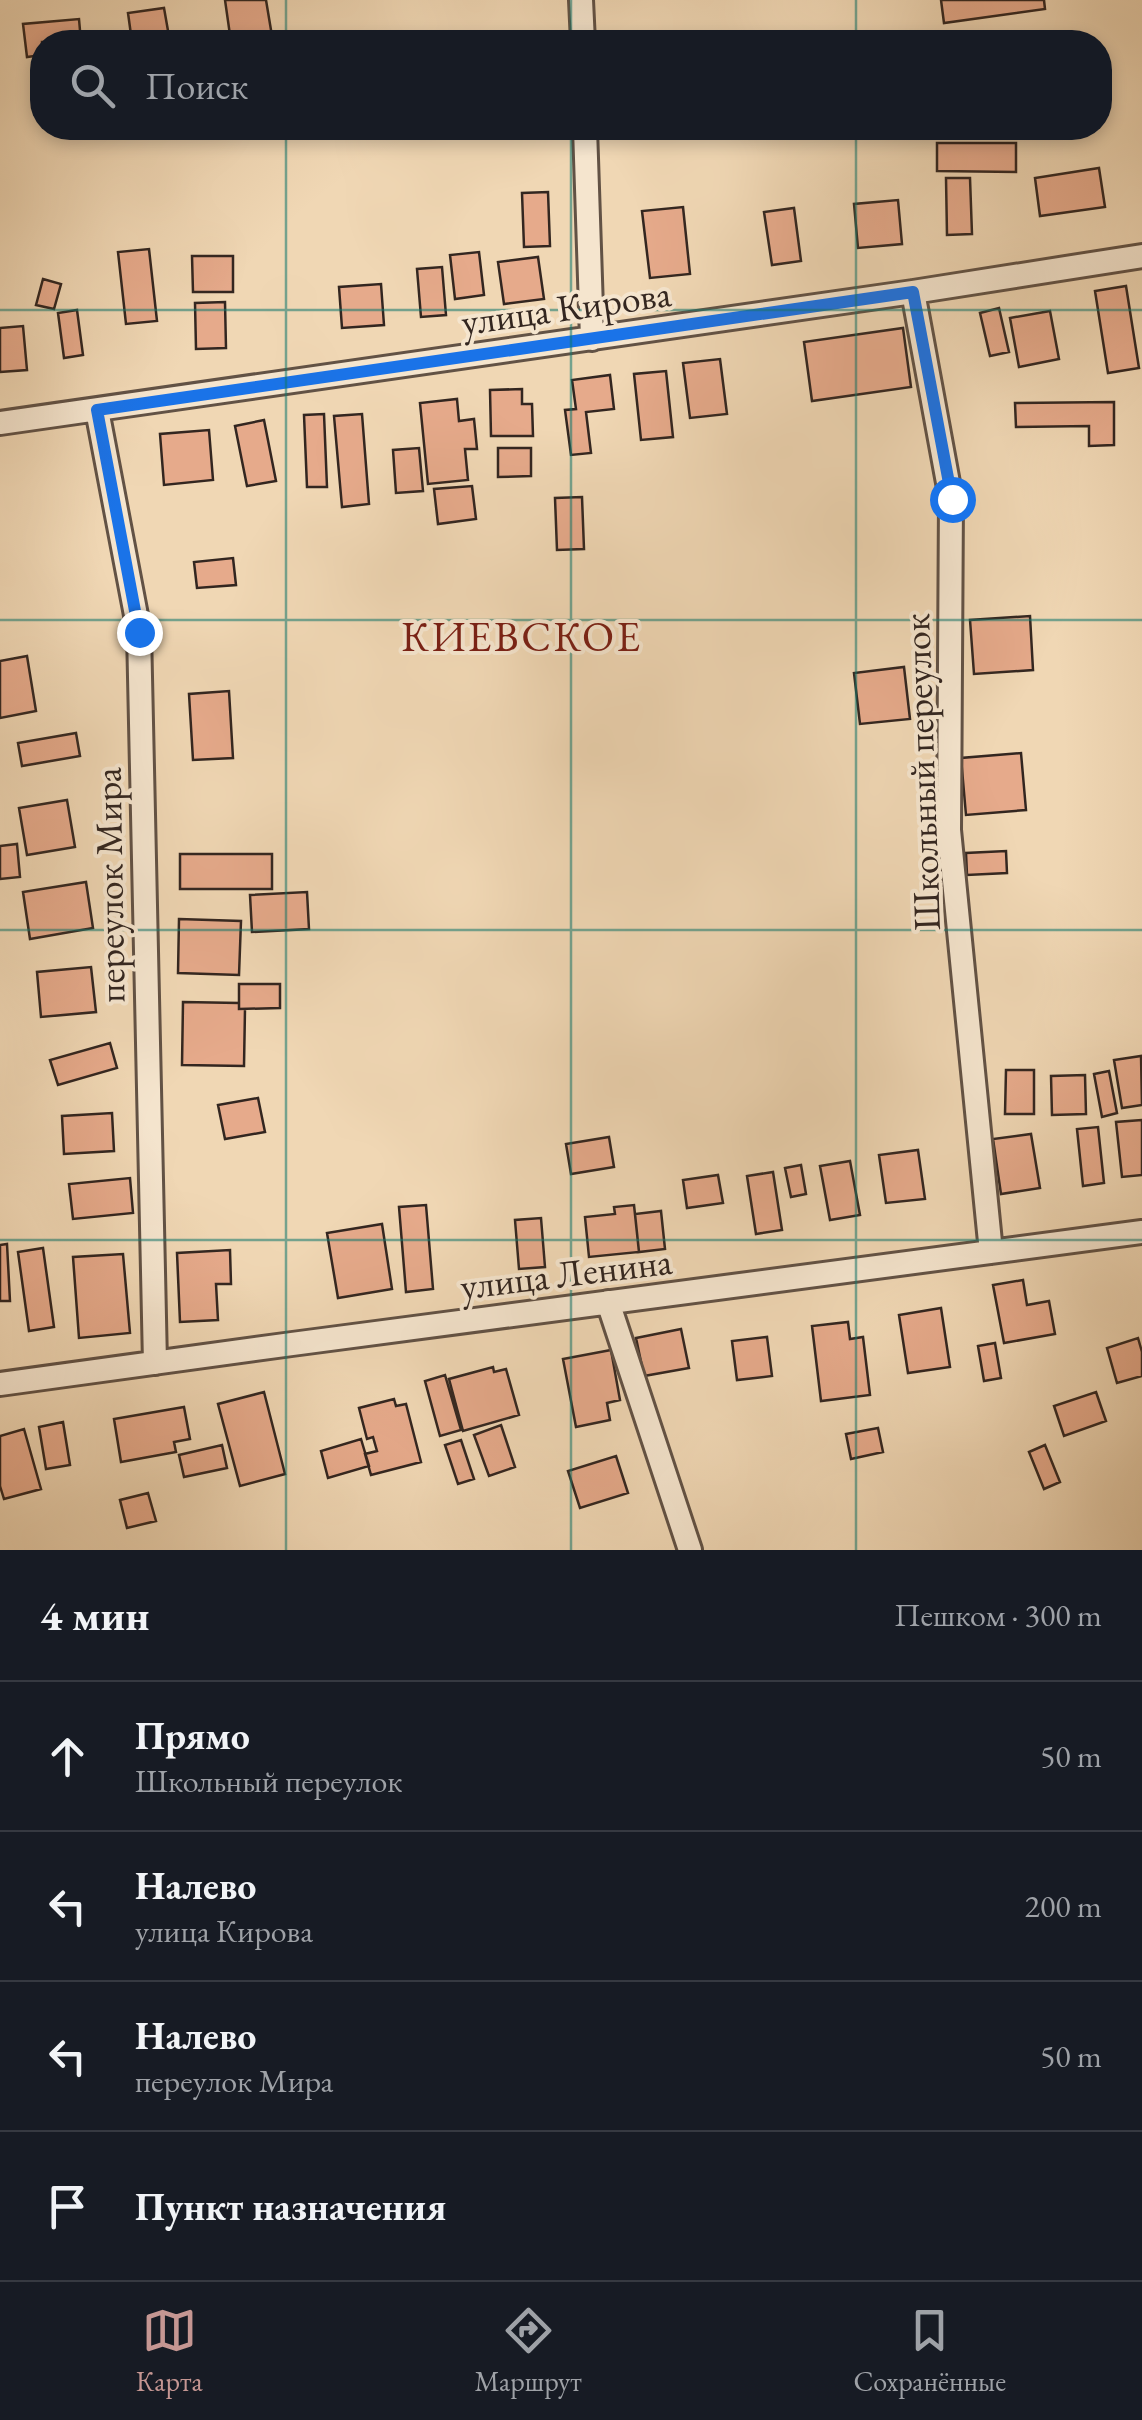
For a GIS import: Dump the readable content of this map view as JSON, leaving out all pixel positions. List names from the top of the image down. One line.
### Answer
{"streets":{"street":["улица Кирова","Школьный переулок","переулок Мира","улица Ленина"]},"crossings":[["улица Кирова","Школьный переулок"],["улица Кирова","переулок Мира"],["Школьный переулок","улица Ленина"],["переулок Мира","улица Ленина"]],"districts":["КИЕВСКОЕ"],"page":{"search":"Поиск","heading":["4 мин","Пешком · 300 m"],"list":[["Прямо","Школьный переулок","50 m"],["Налево","улица Кирова","200 m"],["Налево","переулок Мира","50 m"],"Пункт назначения"],"nav":["Карта","Маршрут","Сохранённые"]}}
